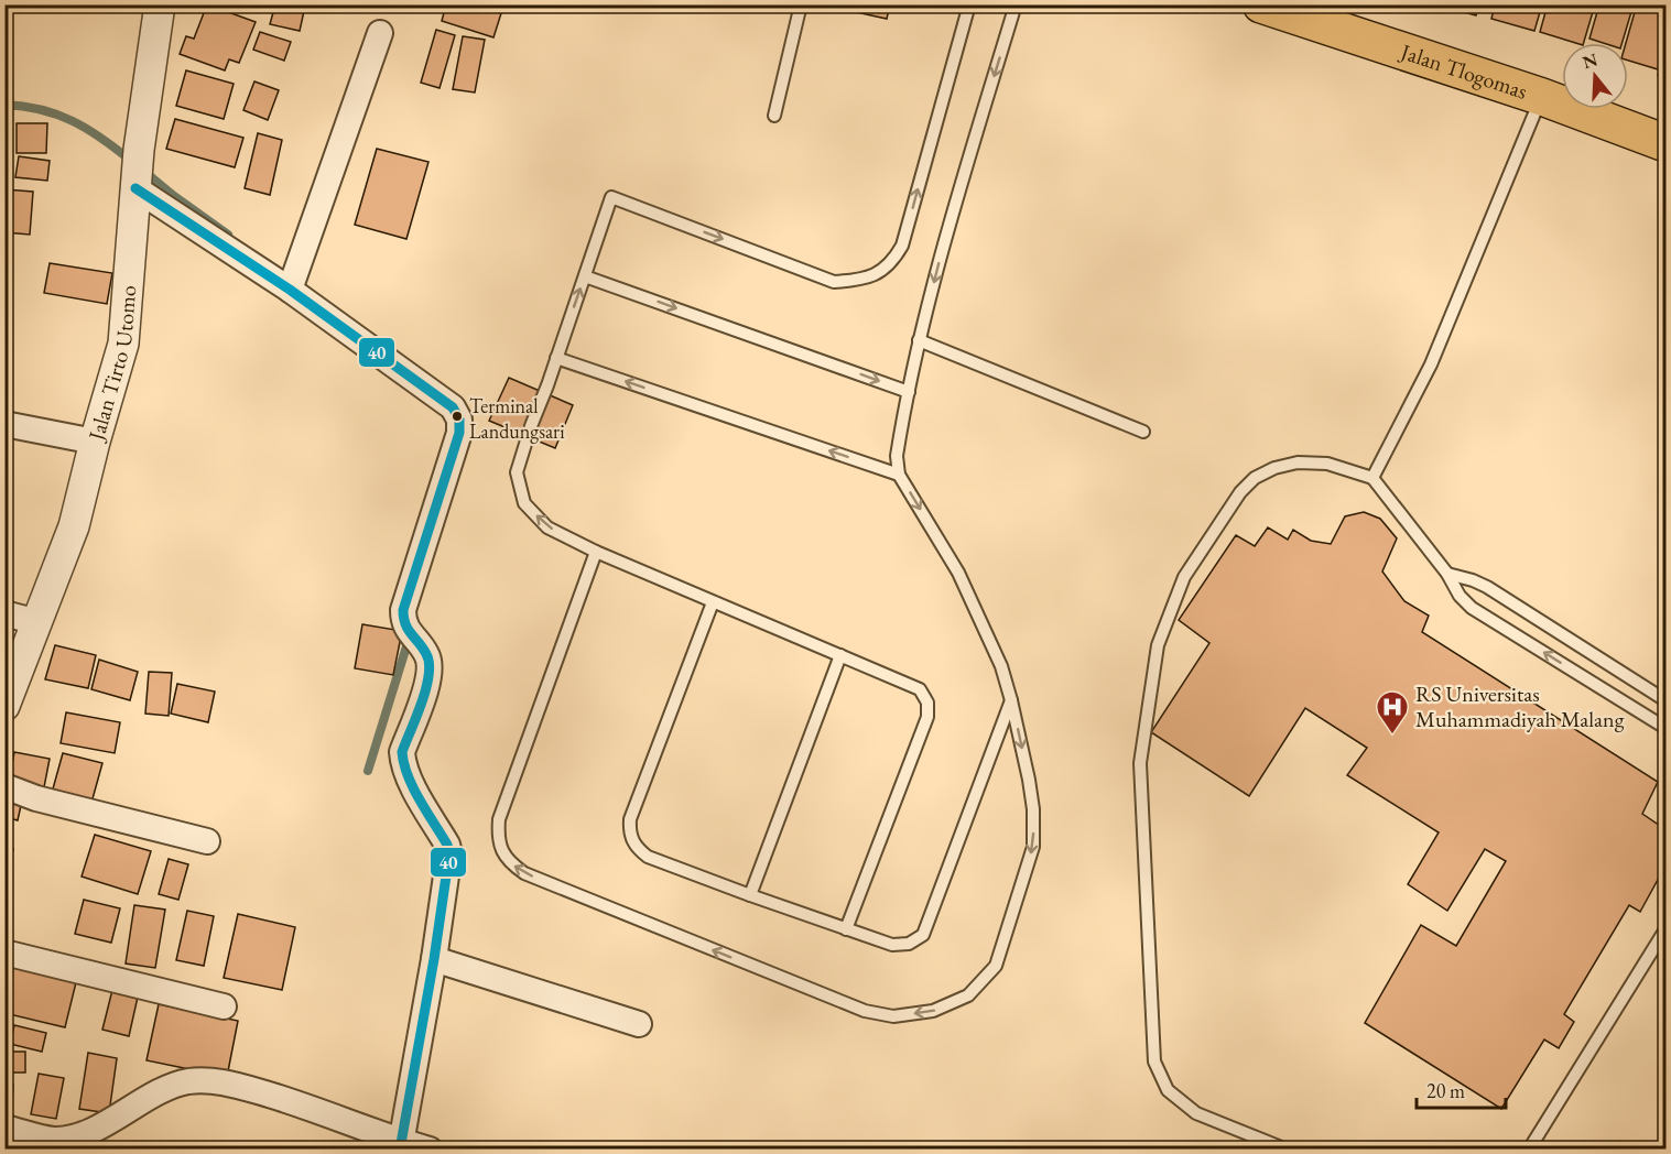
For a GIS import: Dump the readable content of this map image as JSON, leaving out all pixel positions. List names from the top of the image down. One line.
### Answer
{"streets":{"main road":["Jalan Tlogomas"],"street":["Jalan Tirto Utomo"]},"places":{"other":["Terminal Landungsari"],"hospital":["RS Universitas Muhammadiyah Malang"]},"lines":["transit line 40"],"scale_bar":"20 m","north":"top"}
